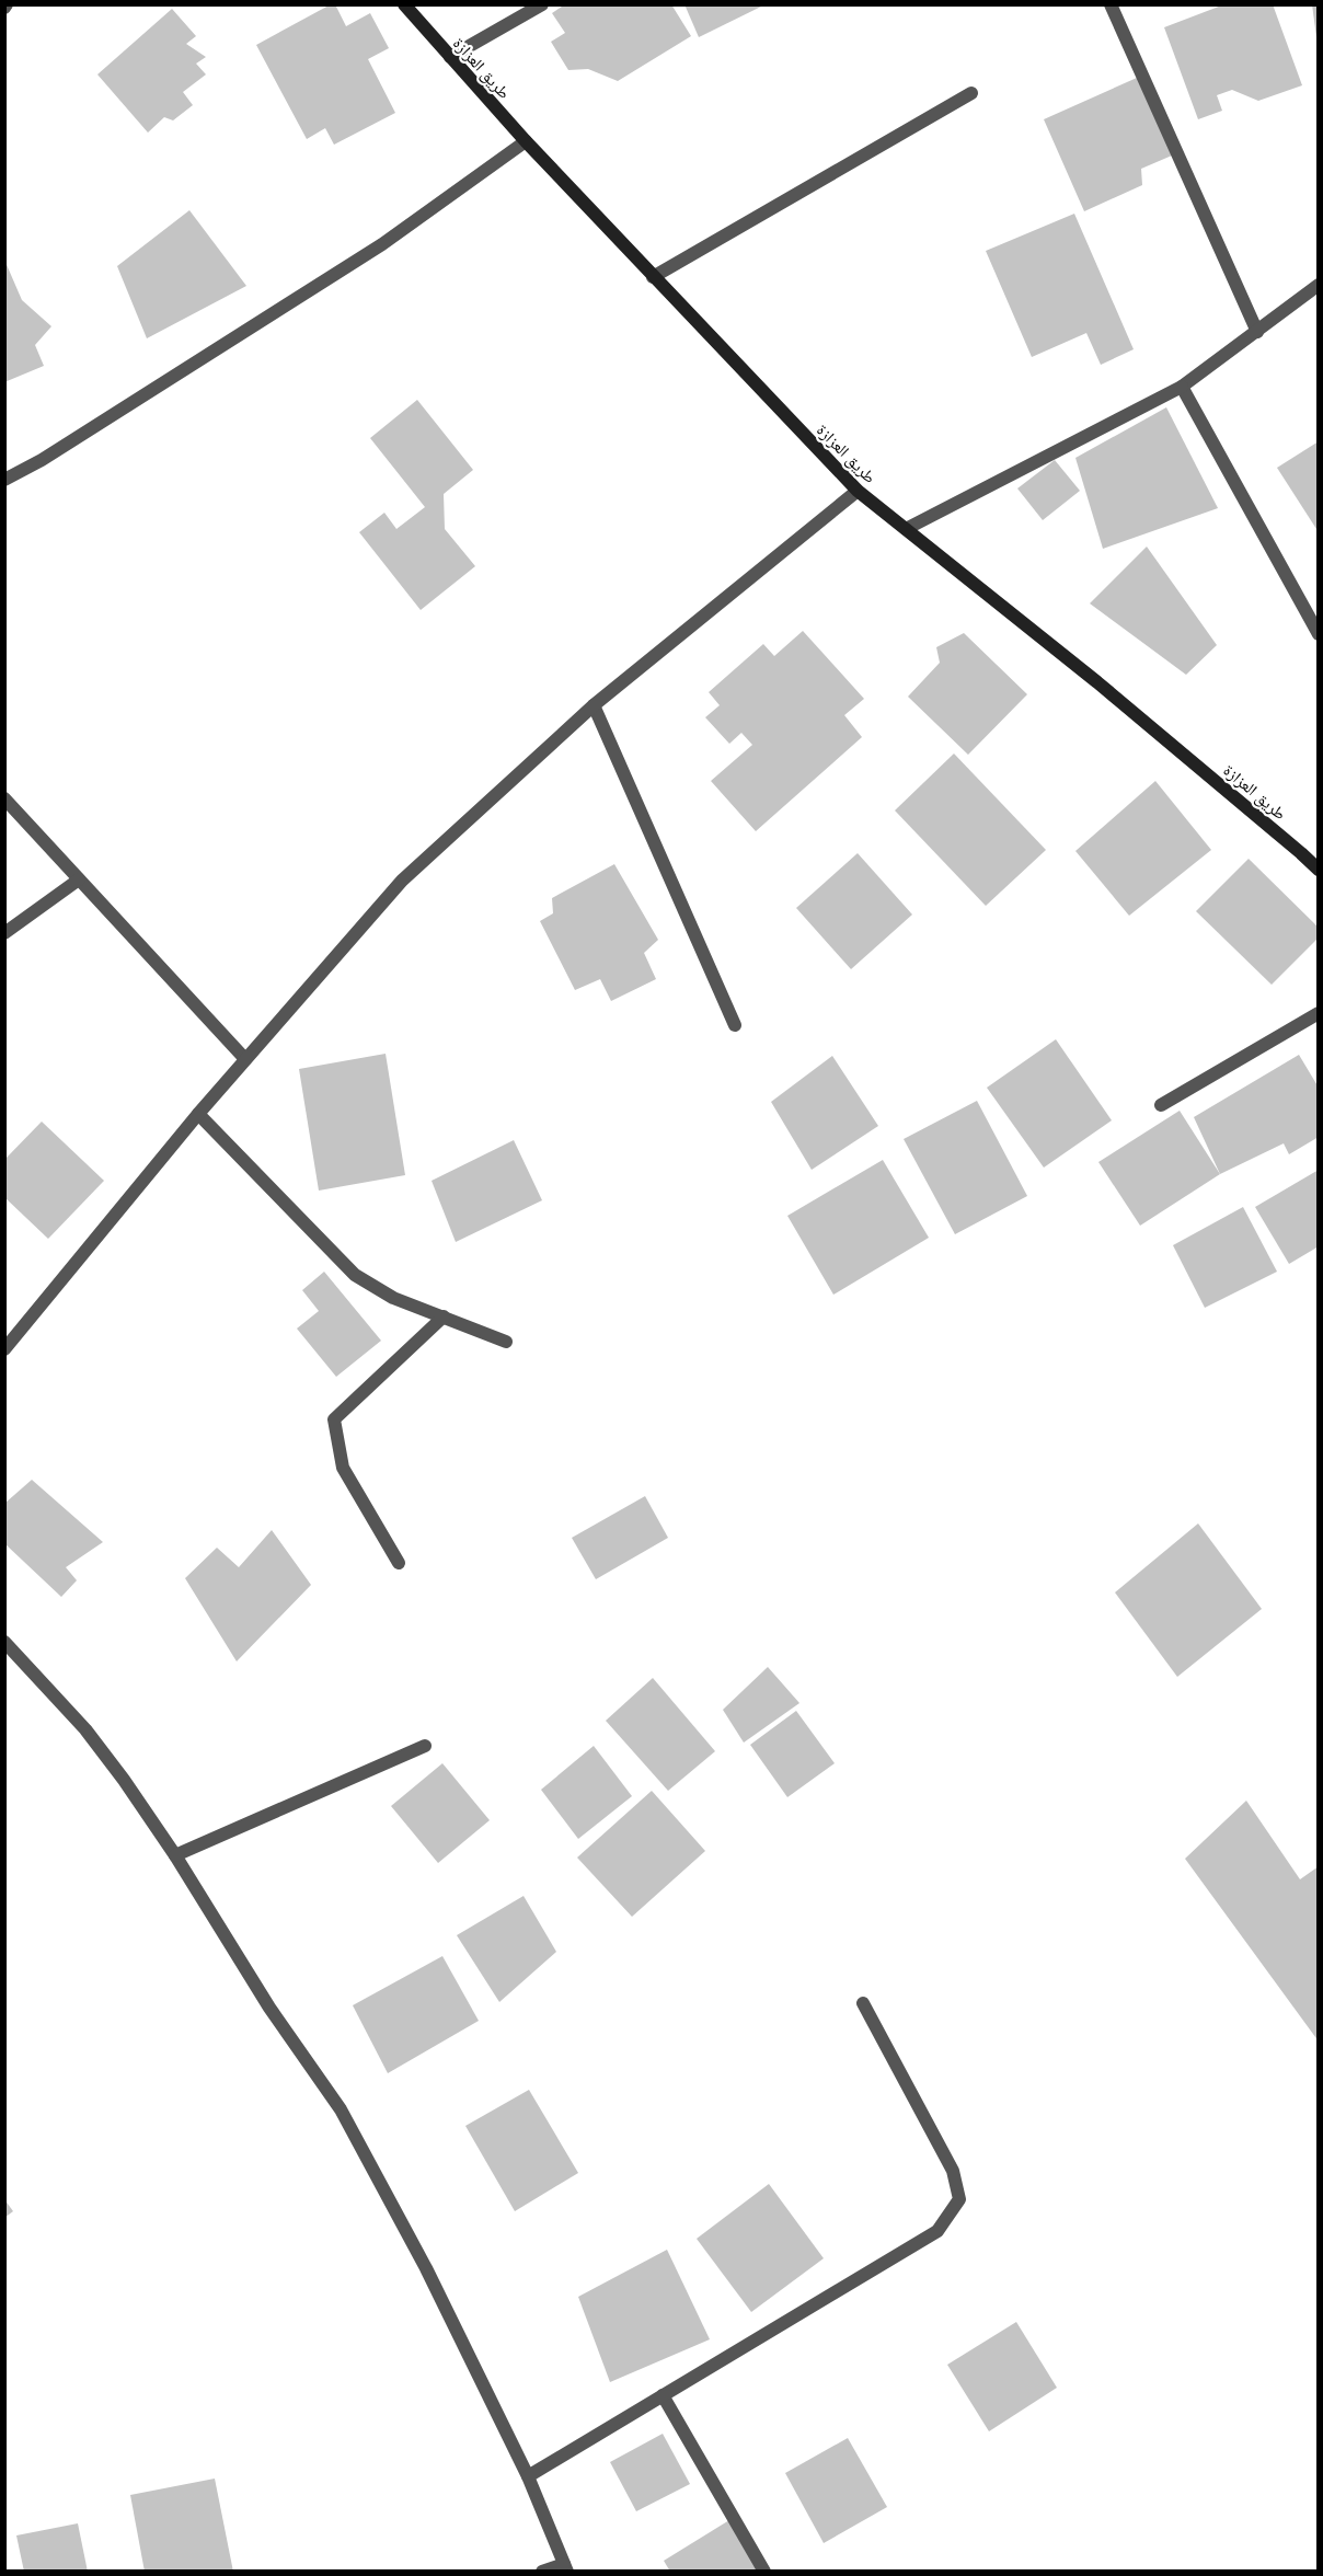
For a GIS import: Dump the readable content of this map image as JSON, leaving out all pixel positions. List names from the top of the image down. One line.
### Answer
{"streets":{"street":["طريق العزازة"]}}
